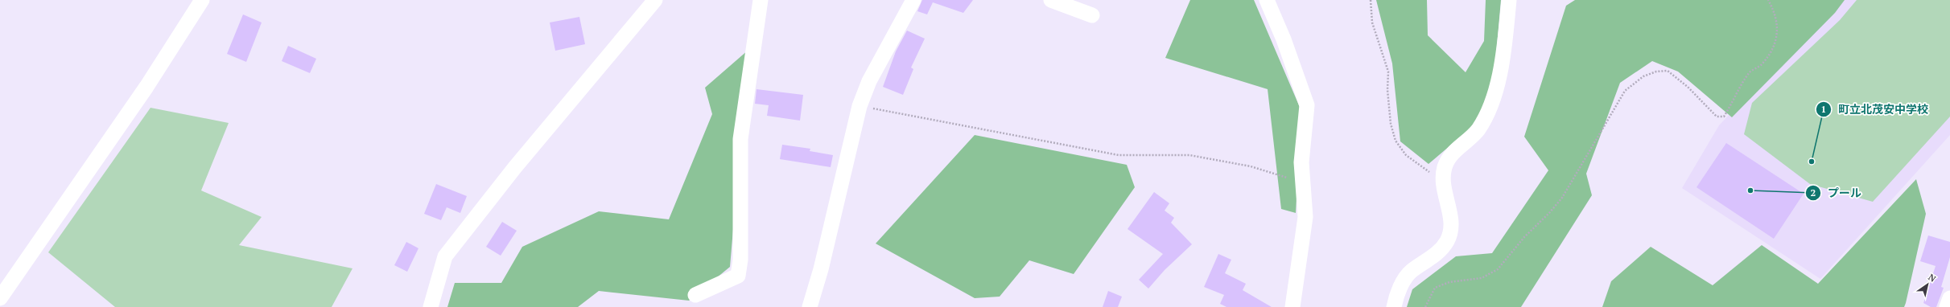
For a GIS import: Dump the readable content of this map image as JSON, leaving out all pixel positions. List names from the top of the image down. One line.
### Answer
{"places":["町立北茂安中学校","プール"],"north":"top right"}
